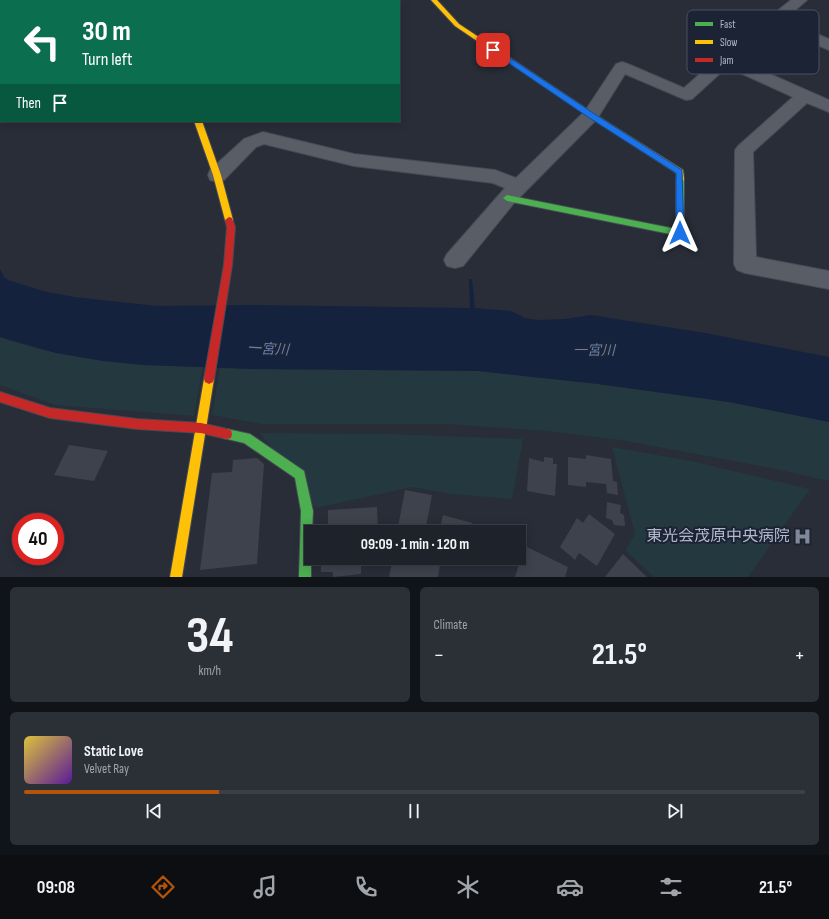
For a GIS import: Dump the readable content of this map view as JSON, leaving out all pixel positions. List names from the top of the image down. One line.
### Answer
{"water":["一宮川"],"places":{"hospital":["東光会茂原中央病院"]},"legend":["Fast","Slow","Jam"],"page":{"turn":["30 m","Turn left"],"then":"Then","limit":"40","trip":"09:09 · 1 min · 120 m","tile":[["34","km/h"],"Climate"],"heat":["−","21.5°","+"],"song":["Static Love","Velvet Ray"],"tabs":["09:08","21.5°"]}}
